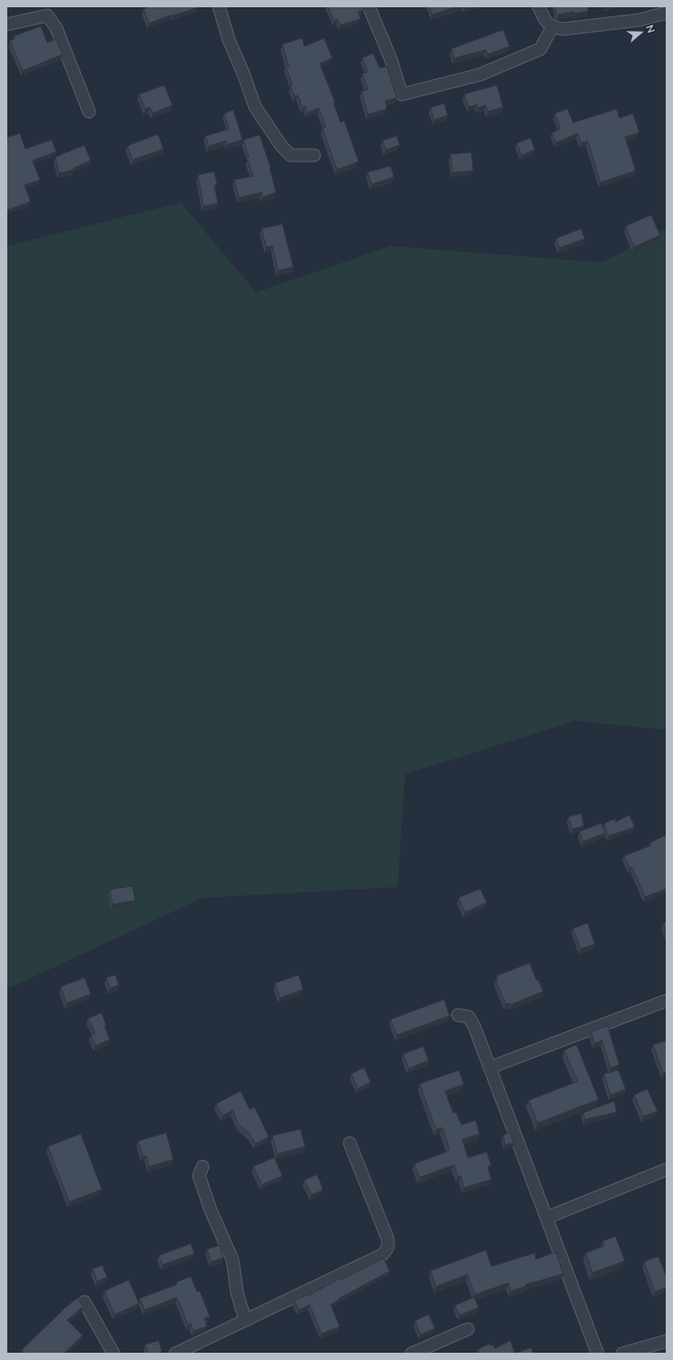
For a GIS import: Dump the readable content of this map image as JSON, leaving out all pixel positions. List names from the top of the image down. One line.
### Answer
{"north":"right"}
